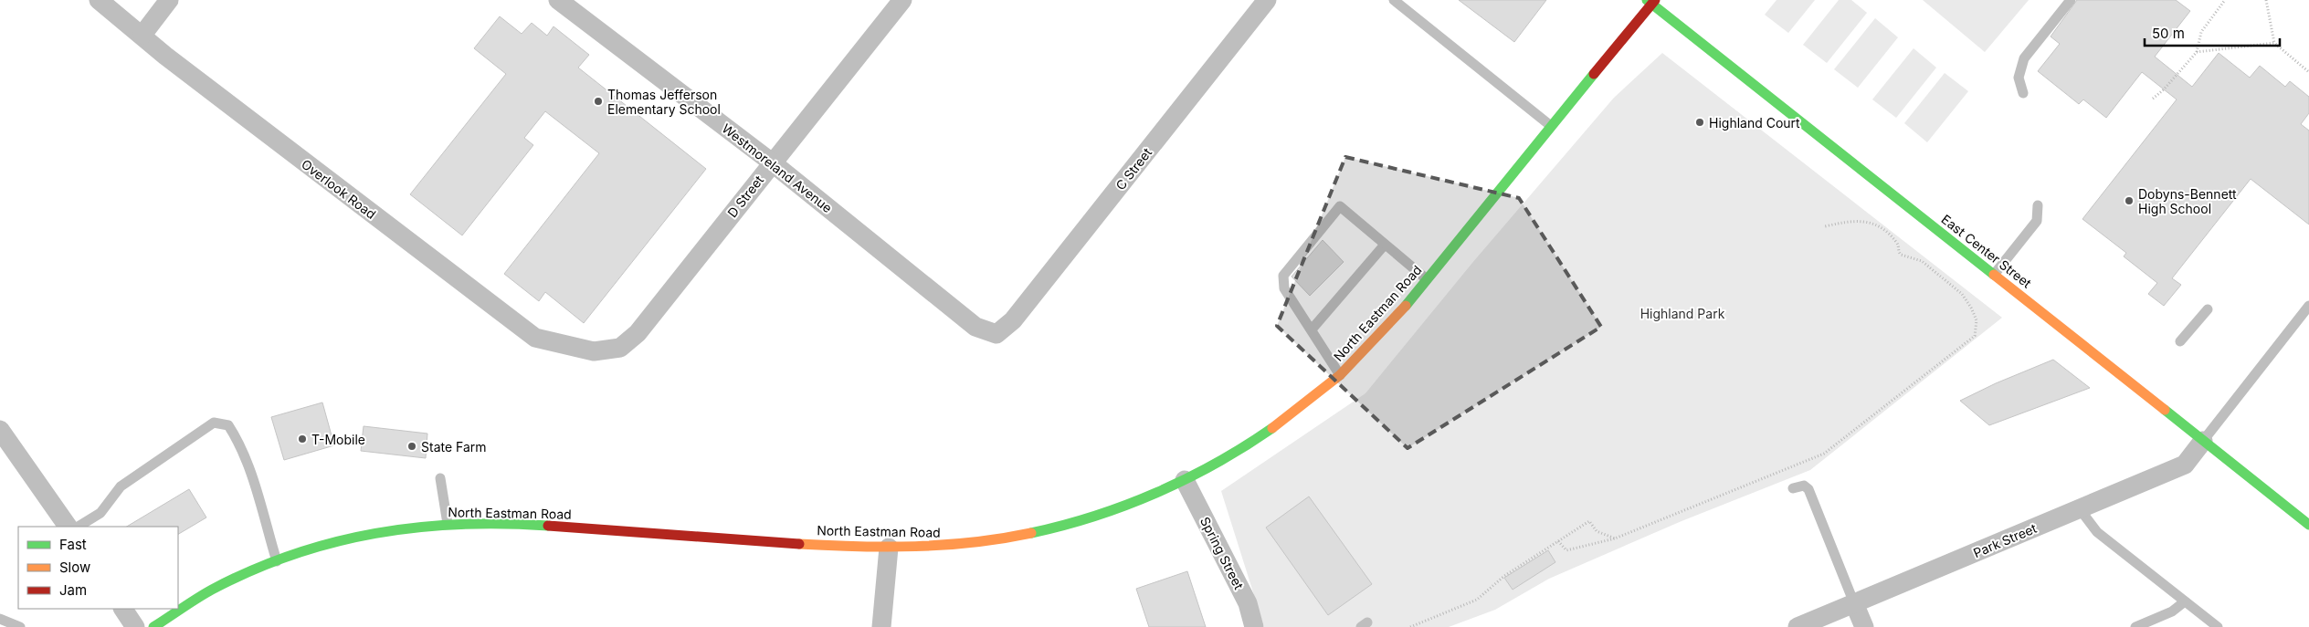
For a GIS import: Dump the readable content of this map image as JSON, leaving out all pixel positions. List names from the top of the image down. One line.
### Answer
{"streets":{"main road":["East Center Street","North Eastman Road"],"street":["Westmoreland Avenue","C Street","Overlook Road","D Street","Park Street","Spring Street"]},"crossings":[["Westmoreland Avenue","C Street"],["Westmoreland Avenue","D Street"],["Overlook Road","D Street"],["East Center Street","North Eastman Road"],["East Center Street","Park Street"],["North Eastman Road","Spring Street"]],"parks":["Highland Park"],"places":["Thomas Jefferson Elementary School","Highland Court","Dobyns-Bennett High School","T-Mobile","State Farm"],"legend":["Fast","Slow","Jam"],"scale_bar":"50 m"}
